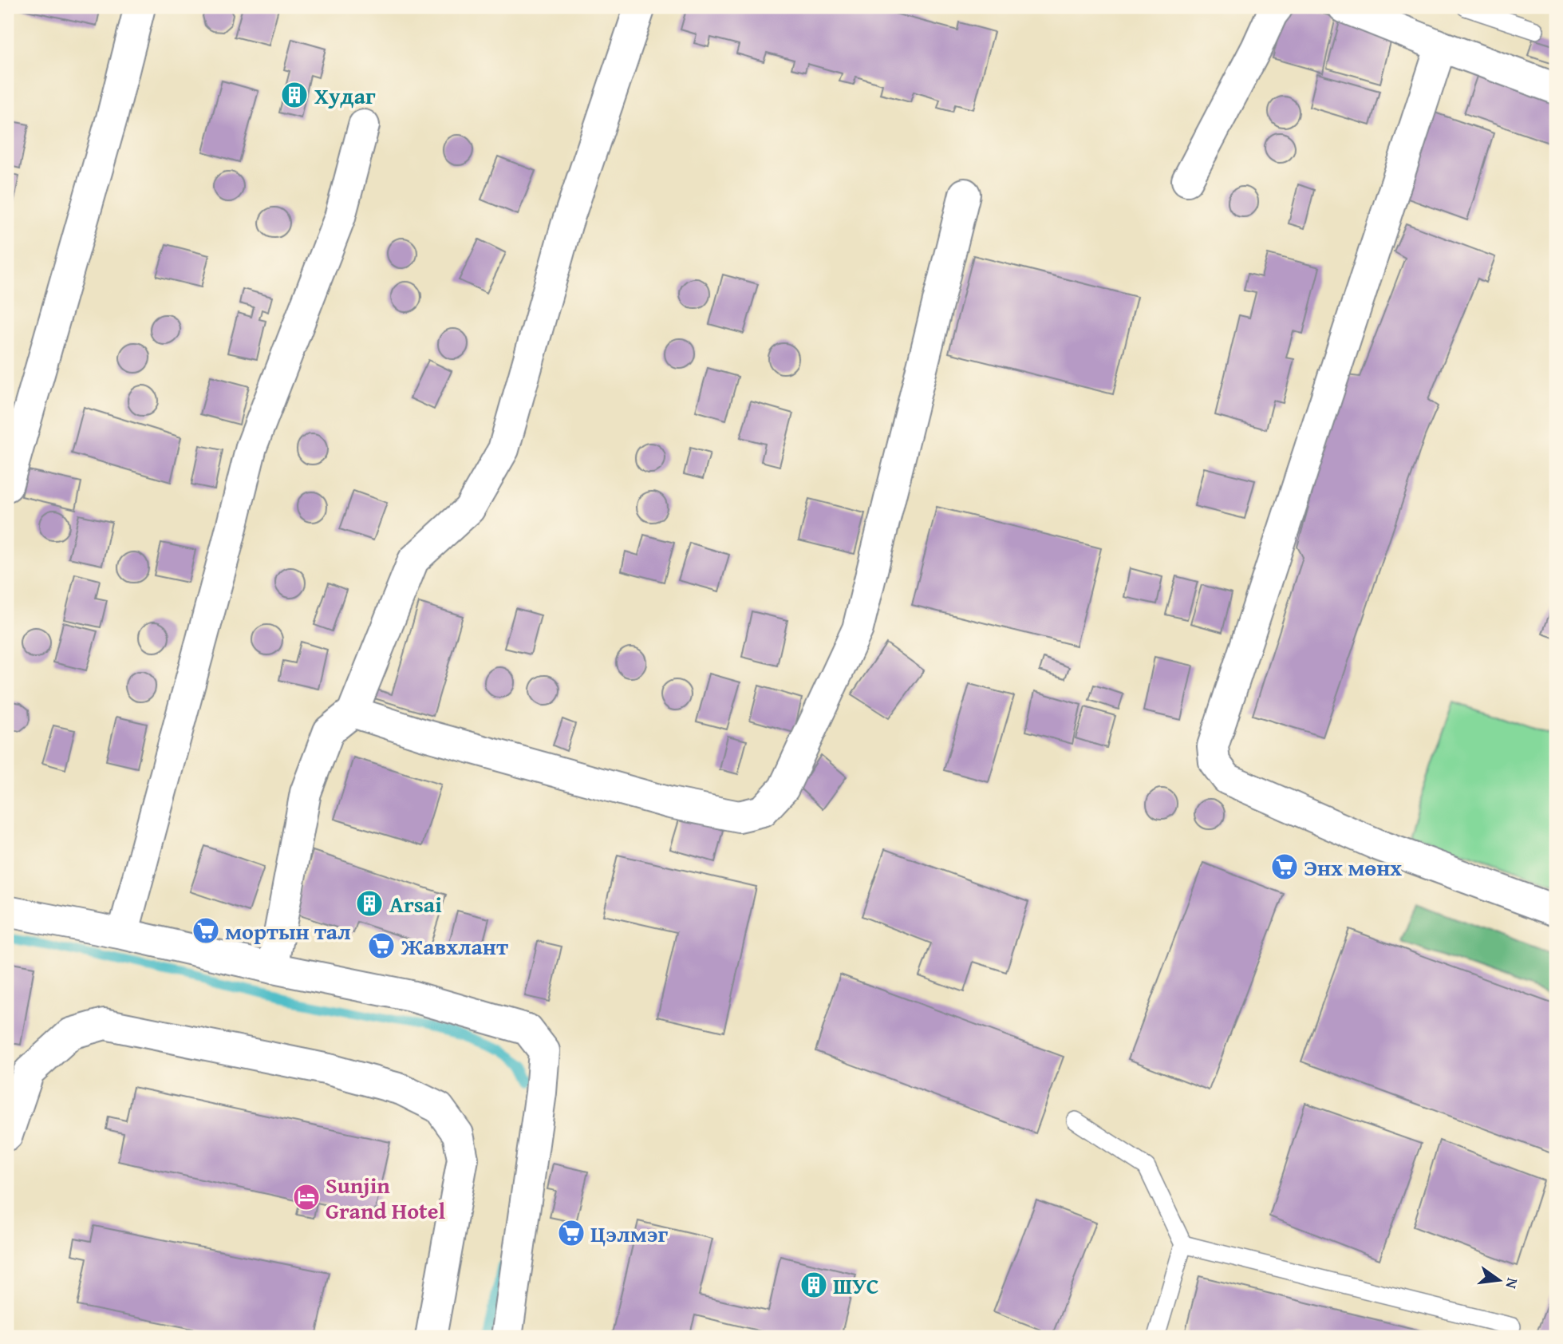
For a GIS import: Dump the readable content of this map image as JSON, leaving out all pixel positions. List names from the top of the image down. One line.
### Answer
{"places":{"building":["Худаг","Arsai","ШУС"],"supermarket":["Энх мөнх","мортын тал","Жавхлант","Цэлмэг"],"hotel":["Sunjin Grand Hotel"]},"north":"right"}
